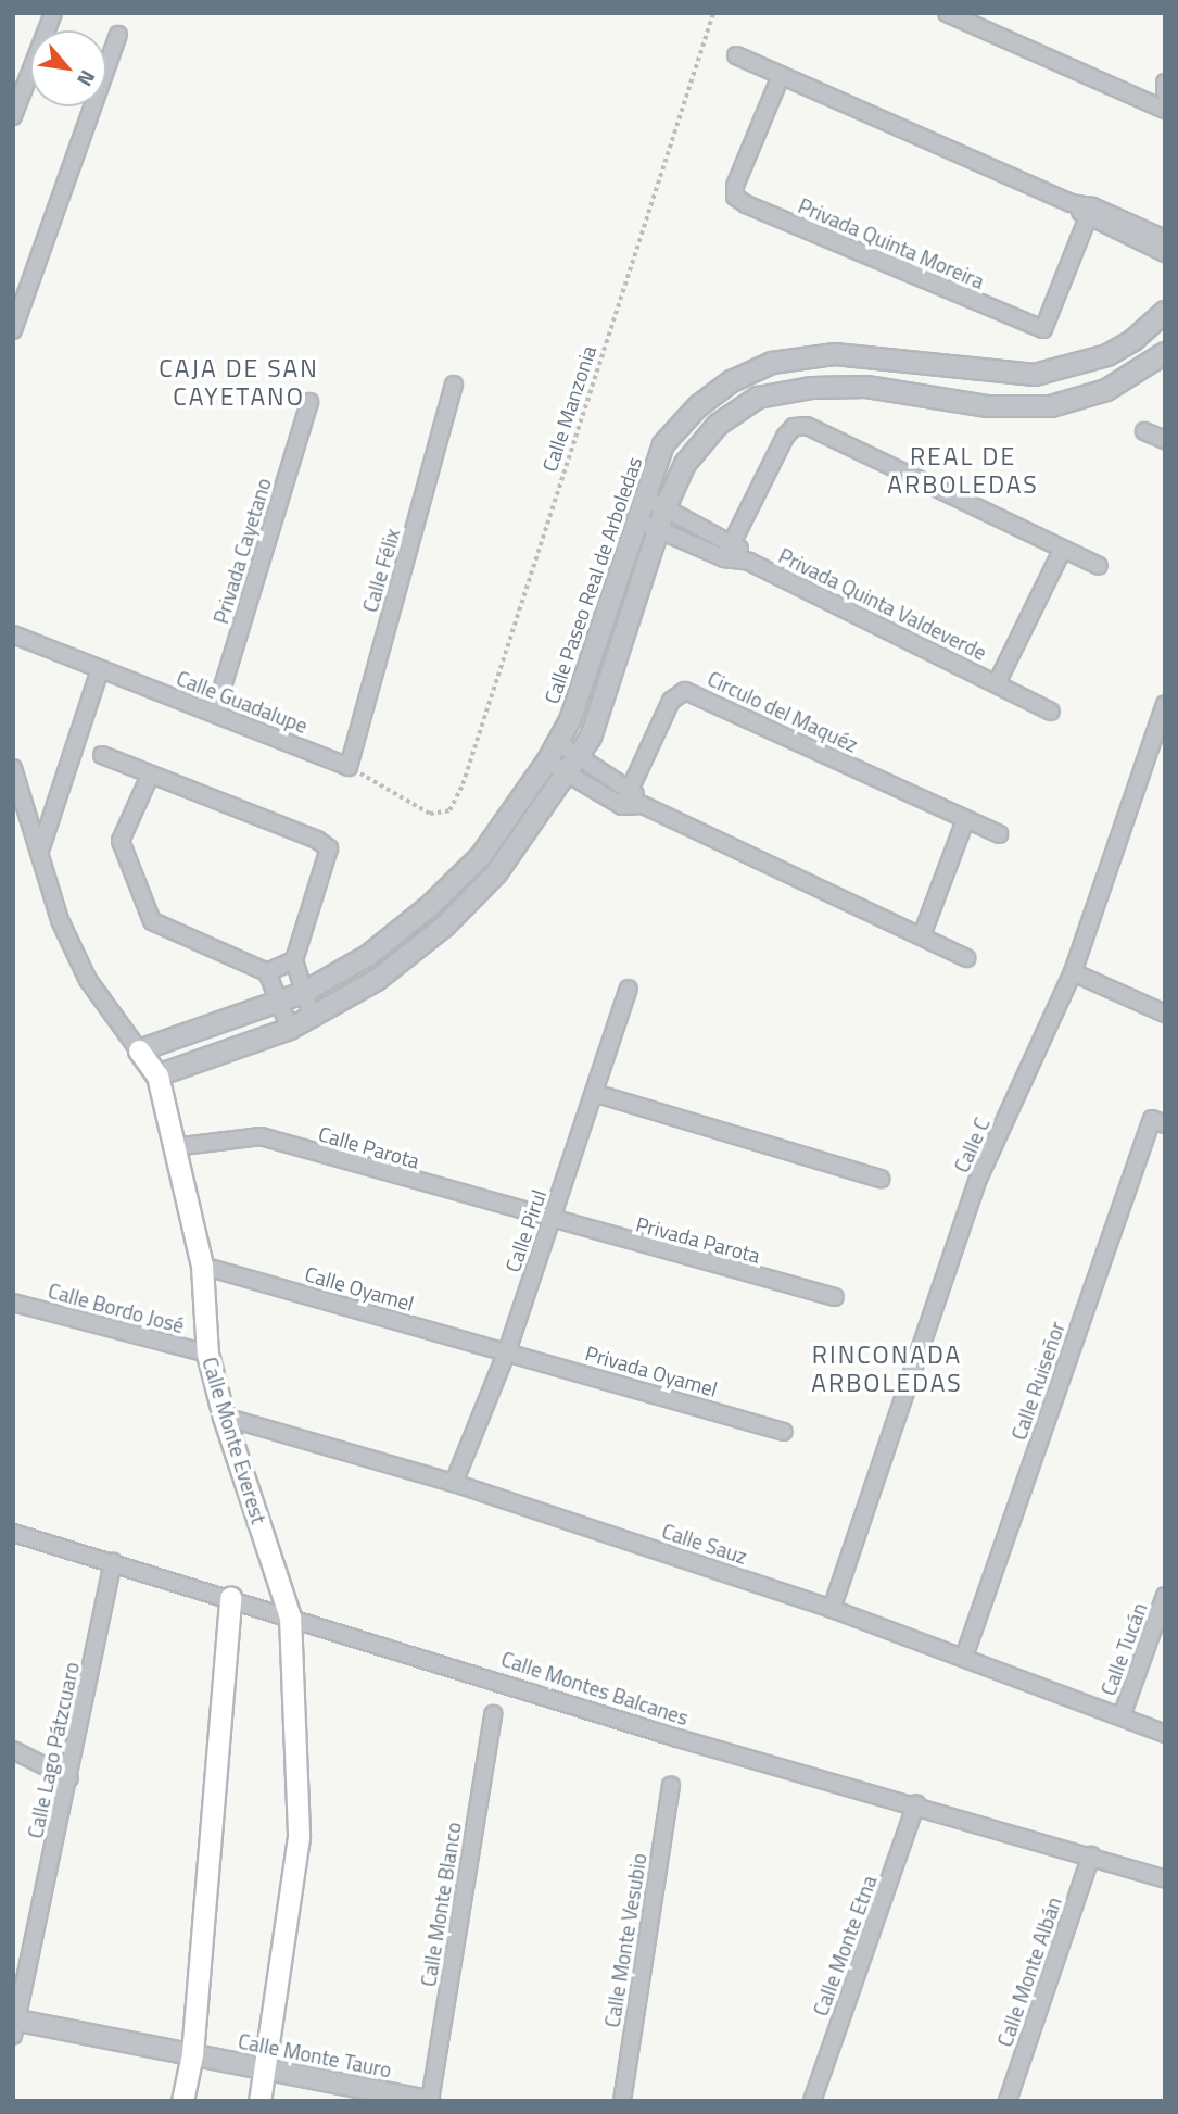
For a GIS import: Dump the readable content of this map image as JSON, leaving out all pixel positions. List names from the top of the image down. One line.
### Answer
{"streets":{"main road":["Calle Monte Everest"],"street":["Privada Quinta Moreira","Privada Cayetano","Calle Félix","Calle Paseo Real de Arboledas","Privada Quinta Valdeverde","Calle Guadalupe","Circulo del Maquéz","Calle C","Calle Parota","Calle Pirul","Privada Parota","Calle Oyamel","Calle Bordo José","Privada Oyamel","Calle Ruiseñor","Calle Sauz","Calle Tucán","Calle Montes Balcanes","Calle Lago Pátzcuaro","Calle Monte Blanco","Calle Monte Vesubio","Calle Monte Etna","Calle Monte Albán","Calle Monte Tauro"],"path":["Calle Manzonia"]},"crossings":[["Calle Manzonia","Calle Félix"],["Calle Manzonia","Calle Guadalupe"],["Privada Cayetano","Calle Guadalupe"],["Calle Félix","Calle Guadalupe"],["Calle Paseo Real de Arboledas","Privada Quinta Valdeverde"],["Calle Paseo Real de Arboledas","Calle Monte Everest"],["Calle C","Calle Sauz"],["Calle Parota","Calle Pirul"],["Calle Parota","Privada Parota"],["Calle Parota","Calle Monte Everest"],["Calle Pirul","Privada Parota"],["Calle Pirul","Calle Oyamel"],["Calle Pirul","Privada Oyamel"],["Calle Pirul","Calle Sauz"],["Calle Oyamel","Privada Oyamel"],["Calle Oyamel","Calle Monte Everest"],["Calle Bordo José","Calle Monte Everest"],["Calle Ruiseñor","Calle Sauz"],["Calle Monte Everest","Calle Sauz"],["Calle Monte Everest","Calle Montes Balcanes"],["Calle Monte Everest","Calle Monte Tauro"],["Calle Sauz","Calle Tucán"],["Calle Montes Balcanes","Calle Lago Pátzcuaro"],["Calle Montes Balcanes","Calle Monte Etna"],["Calle Montes Balcanes","Calle Monte Albán"],["Calle Lago Pátzcuaro","Calle Monte Tauro"],["Calle Monte Blanco","Calle Monte Tauro"]],"districts":["CAJA DE SAN CAYETANO","REAL DE ARBOLEDAS","RINCONADA ARBOLEDAS"],"north":"bottom right"}
